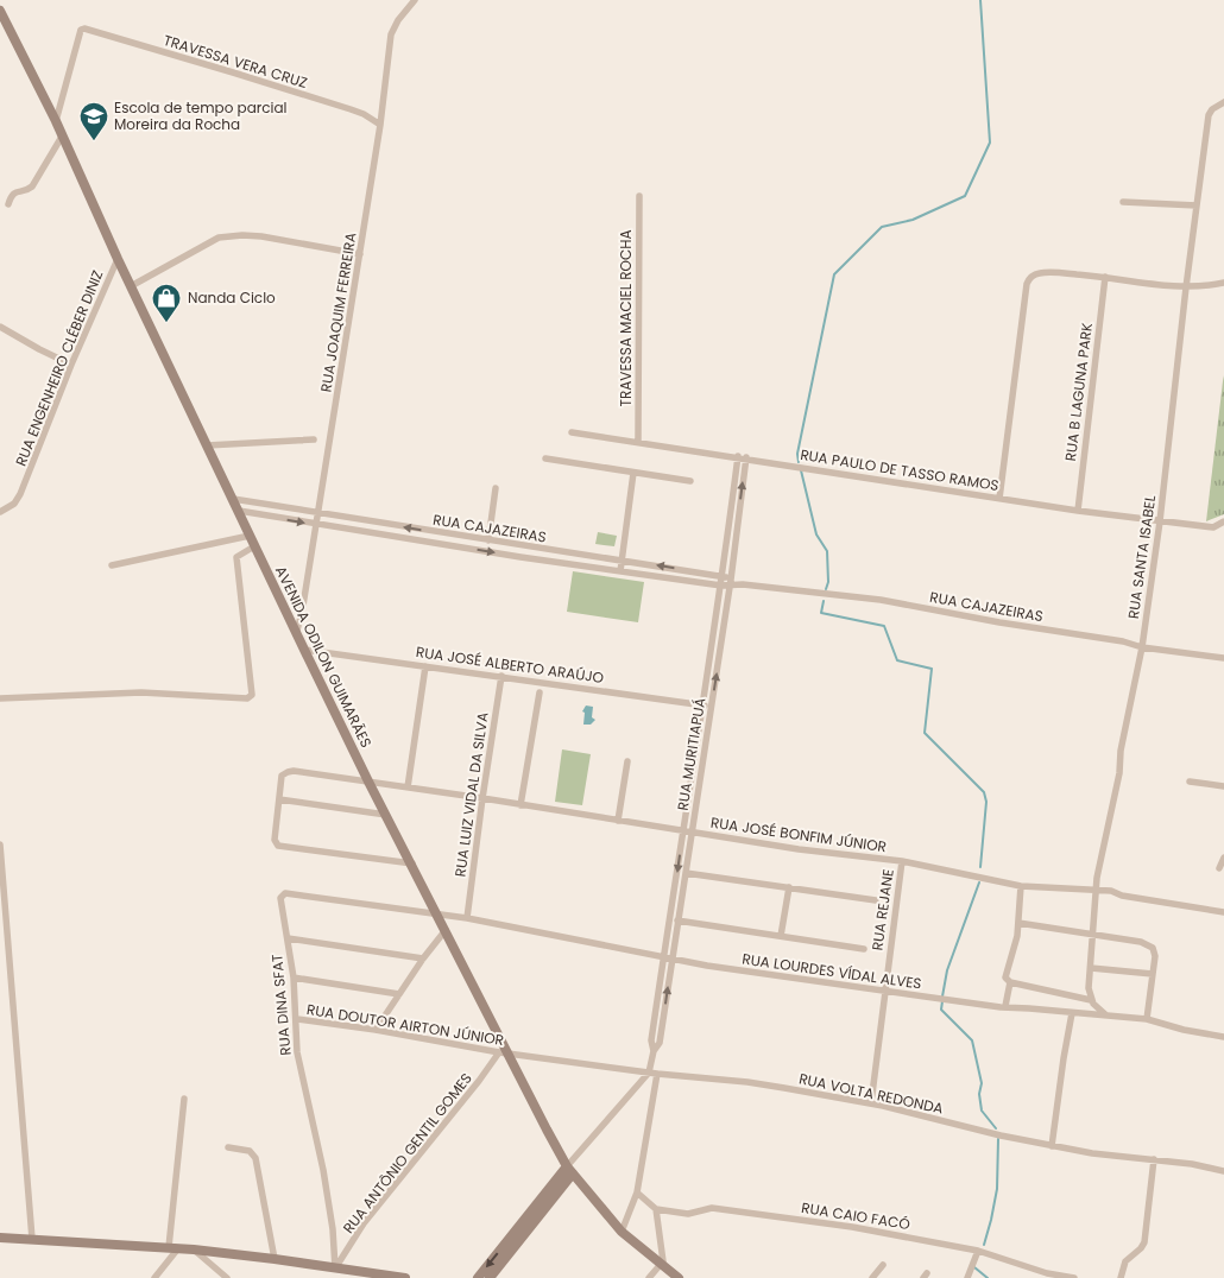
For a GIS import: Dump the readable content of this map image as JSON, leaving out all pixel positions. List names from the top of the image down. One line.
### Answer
{"streets":{"street":["TRAVESSA VERA CRUZ","RUA JOAQUIM FERREIRA","TRAVESSA MACIEL ROCHA","RUA ENGENHEIRO CLÉBER DINIZ","RUA B LAGUNA PARK","RUA PAULO DE TASSO RAMOS","RUA CAJAZEIRAS","RUA SANTA ISABEL","AVENIDA ODILON GUIMARÃES","RUA JOSÉ ALBERTO ARAÚJO","RUA MURITIAPUÁ","RUA LUIZ VIDAL DA SILVA","RUA JOSÉ BONFIM JÚNIOR","RUA REJANE","RUA LOURDES VÍDAL ALVES","RUA DINA SFAT","RUA DOUTOR AIRTON JÚNIOR","RUA VOLTA REDONDA","RUA ANTÔNIO GENTIL GOMES","RUA CAIO FACÓ"]},"crossings":[["TRAVESSA VERA CRUZ","RUA JOAQUIM FERREIRA"],["TRAVESSA VERA CRUZ","AVENIDA ODILON GUIMARÃES"],["RUA JOAQUIM FERREIRA","RUA CAJAZEIRAS"],["RUA JOAQUIM FERREIRA","AVENIDA ODILON GUIMARÃES"],["TRAVESSA MACIEL ROCHA","RUA PAULO DE TASSO RAMOS"],["RUA ENGENHEIRO CLÉBER DINIZ","AVENIDA ODILON GUIMARÃES"],["RUA B LAGUNA PARK","RUA PAULO DE TASSO RAMOS"],["RUA PAULO DE TASSO RAMOS","RUA SANTA ISABEL"],["RUA PAULO DE TASSO RAMOS","RUA MURITIAPUÁ"],["RUA CAJAZEIRAS","RUA SANTA ISABEL"],["RUA CAJAZEIRAS","AVENIDA ODILON GUIMARÃES"],["RUA CAJAZEIRAS","RUA MURITIAPUÁ"],["RUA SANTA ISABEL","RUA JOSÉ BONFIM JÚNIOR"],["AVENIDA ODILON GUIMARÃES","RUA JOSÉ ALBERTO ARAÚJO"],["AVENIDA ODILON GUIMARÃES","RUA JOSÉ BONFIM JÚNIOR"],["AVENIDA ODILON GUIMARÃES","RUA LOURDES VÍDAL ALVES"],["AVENIDA ODILON GUIMARÃES","RUA DINA SFAT"],["AVENIDA ODILON GUIMARÃES","RUA DOUTOR AIRTON JÚNIOR"],["AVENIDA ODILON GUIMARÃES","RUA VOLTA REDONDA"],["RUA JOSÉ ALBERTO ARAÚJO","RUA MURITIAPUÁ"],["RUA JOSÉ ALBERTO ARAÚJO","RUA LUIZ VIDAL DA SILVA"],["RUA MURITIAPUÁ","RUA JOSÉ BONFIM JÚNIOR"],["RUA MURITIAPUÁ","RUA LOURDES VÍDAL ALVES"],["RUA MURITIAPUÁ","RUA VOLTA REDONDA"],["RUA LUIZ VIDAL DA SILVA","RUA JOSÉ BONFIM JÚNIOR"],["RUA LUIZ VIDAL DA SILVA","RUA LOURDES VÍDAL ALVES"],["RUA JOSÉ BONFIM JÚNIOR","RUA REJANE"],["RUA REJANE","RUA LOURDES VÍDAL ALVES"],["RUA REJANE","RUA VOLTA REDONDA"],["RUA LOURDES VÍDAL ALVES","RUA DINA SFAT"],["RUA DINA SFAT","RUA DOUTOR AIRTON JÚNIOR"],["RUA DINA SFAT","RUA ANTÔNIO GENTIL GOMES"],["RUA DOUTOR AIRTON JÚNIOR","RUA VOLTA REDONDA"],["RUA DOUTOR AIRTON JÚNIOR","RUA ANTÔNIO GENTIL GOMES"]],"places":{"school or university":["Escola de tempo parcial Moreira da Rocha"],"shop":["Nanda Ciclo"]}}
